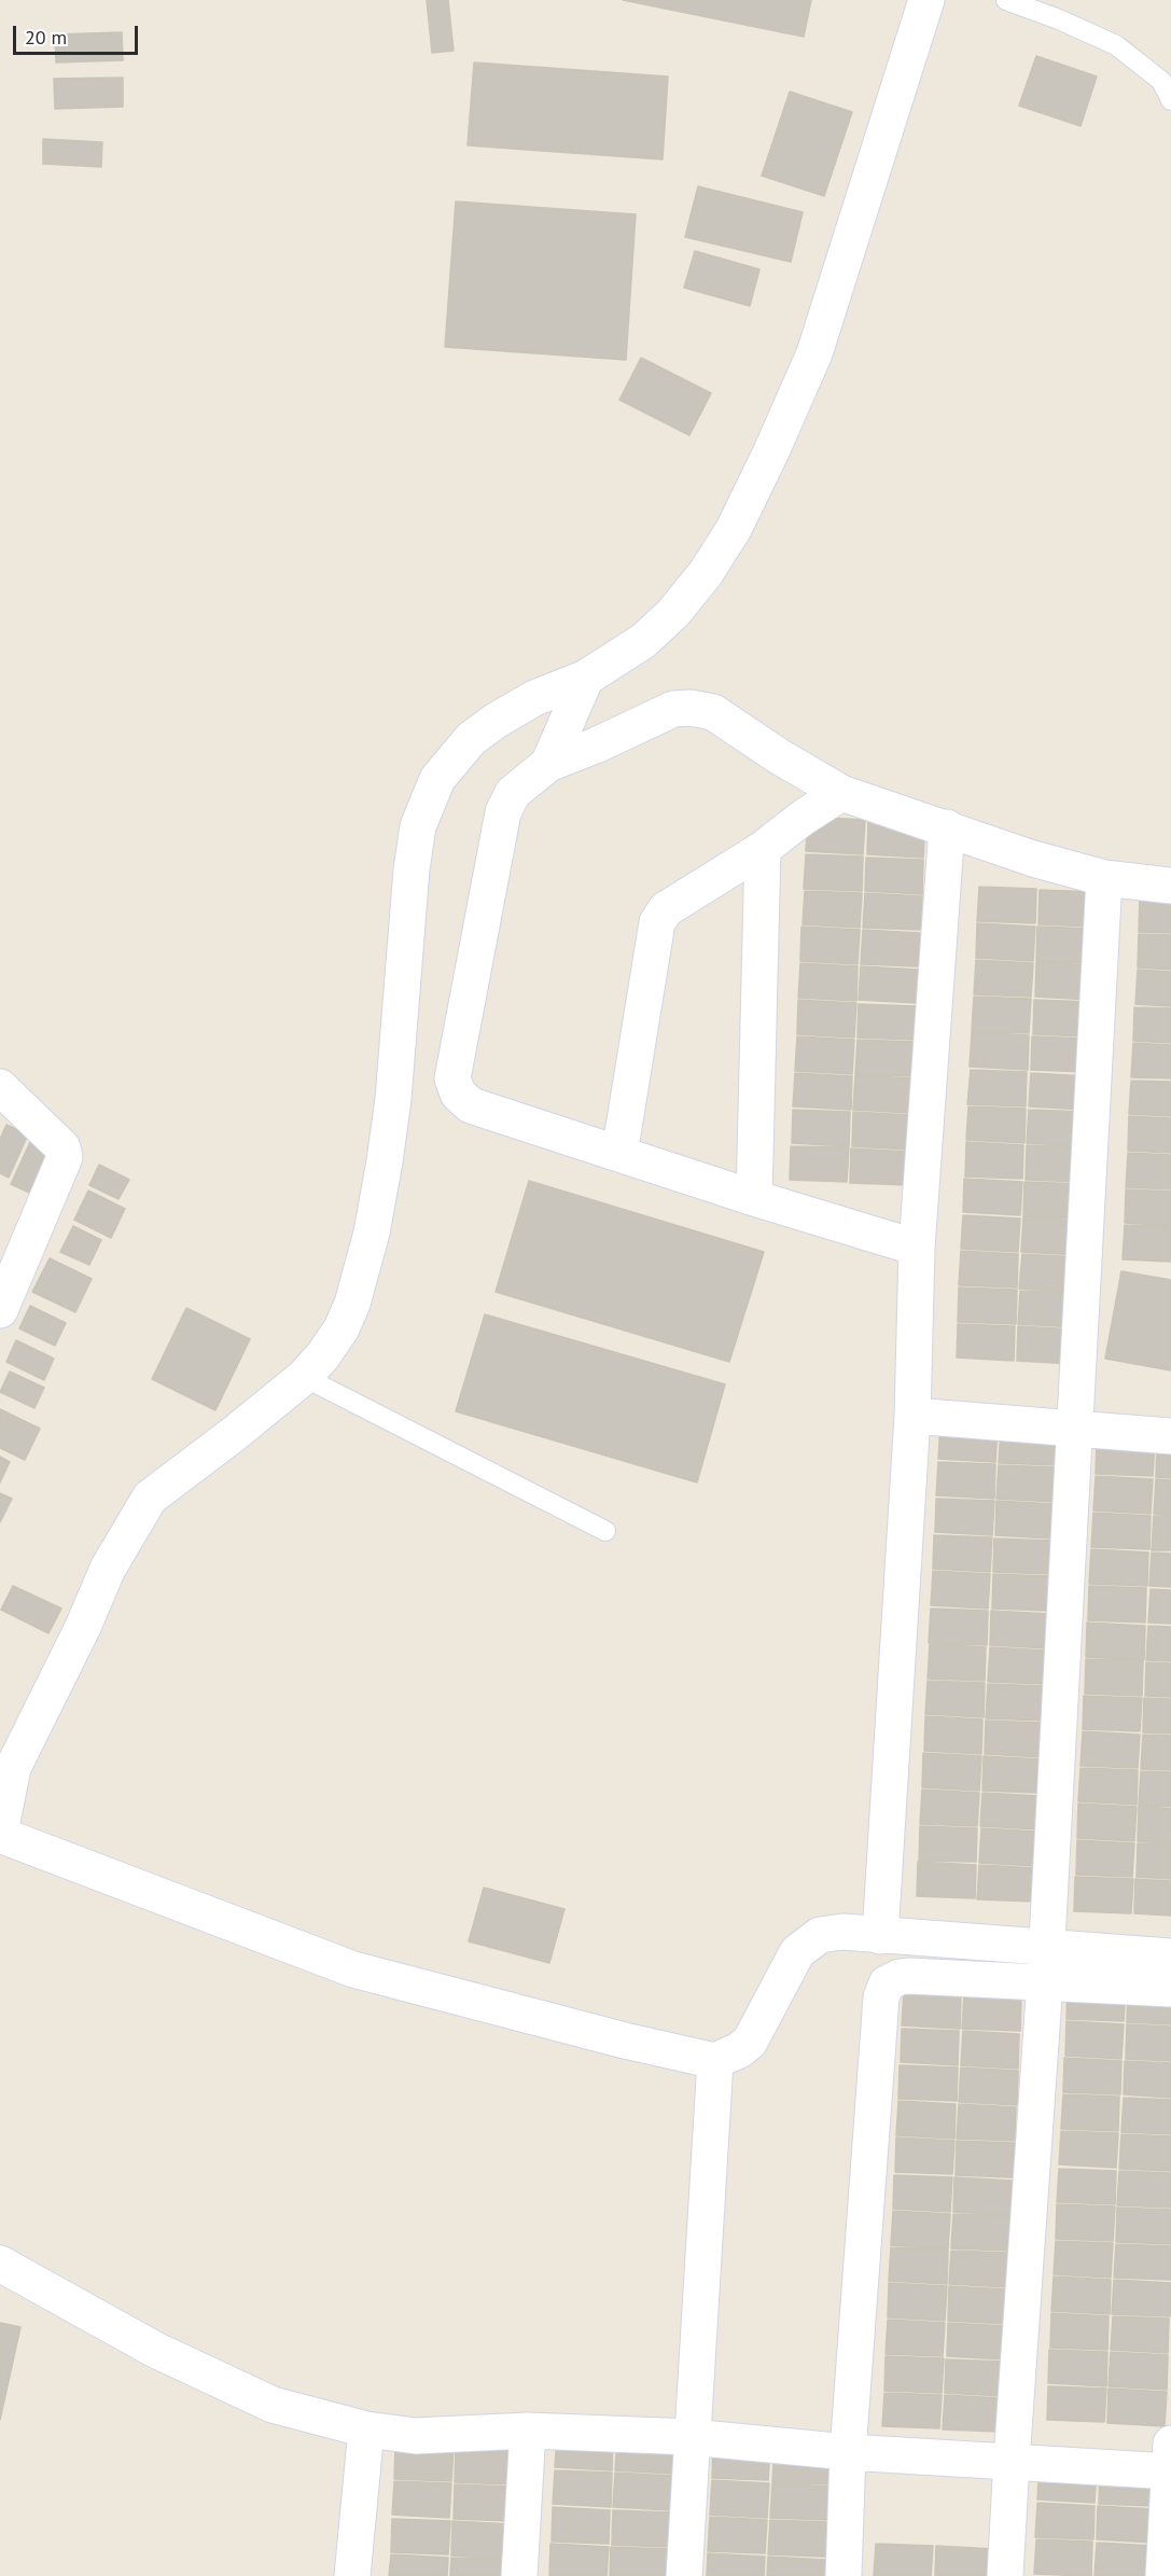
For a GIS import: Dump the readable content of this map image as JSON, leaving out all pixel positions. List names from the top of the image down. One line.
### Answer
{"scale_bar":"20 m"}
